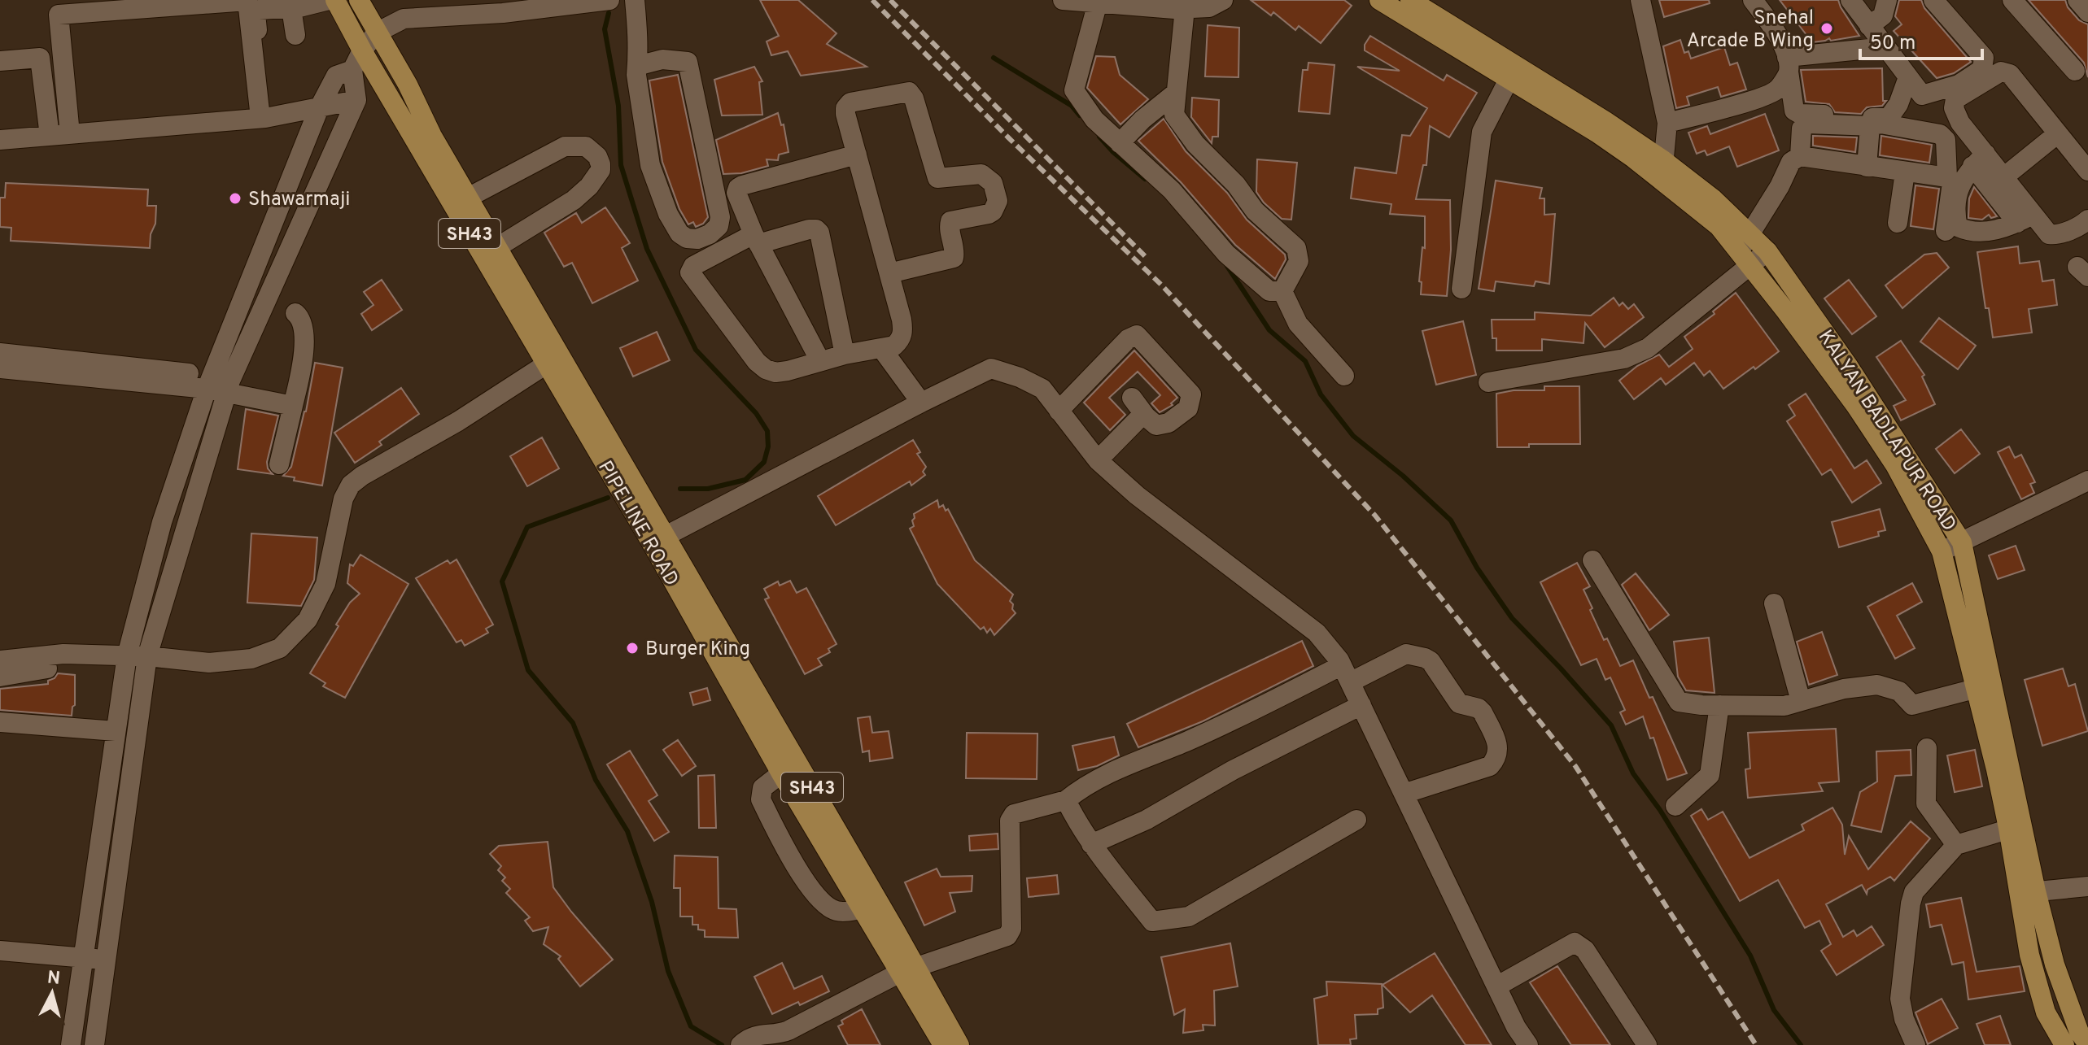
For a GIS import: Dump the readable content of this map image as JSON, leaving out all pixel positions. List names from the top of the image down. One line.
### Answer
{"streets":{"main road":["SH43","KALYAN BADLAPUR ROAD","PIPELINE ROAD"]},"places":["Snehal Arcade B Wing","Shawarmaji","Burger King"],"scale_bar":"50 m","north":"top"}
